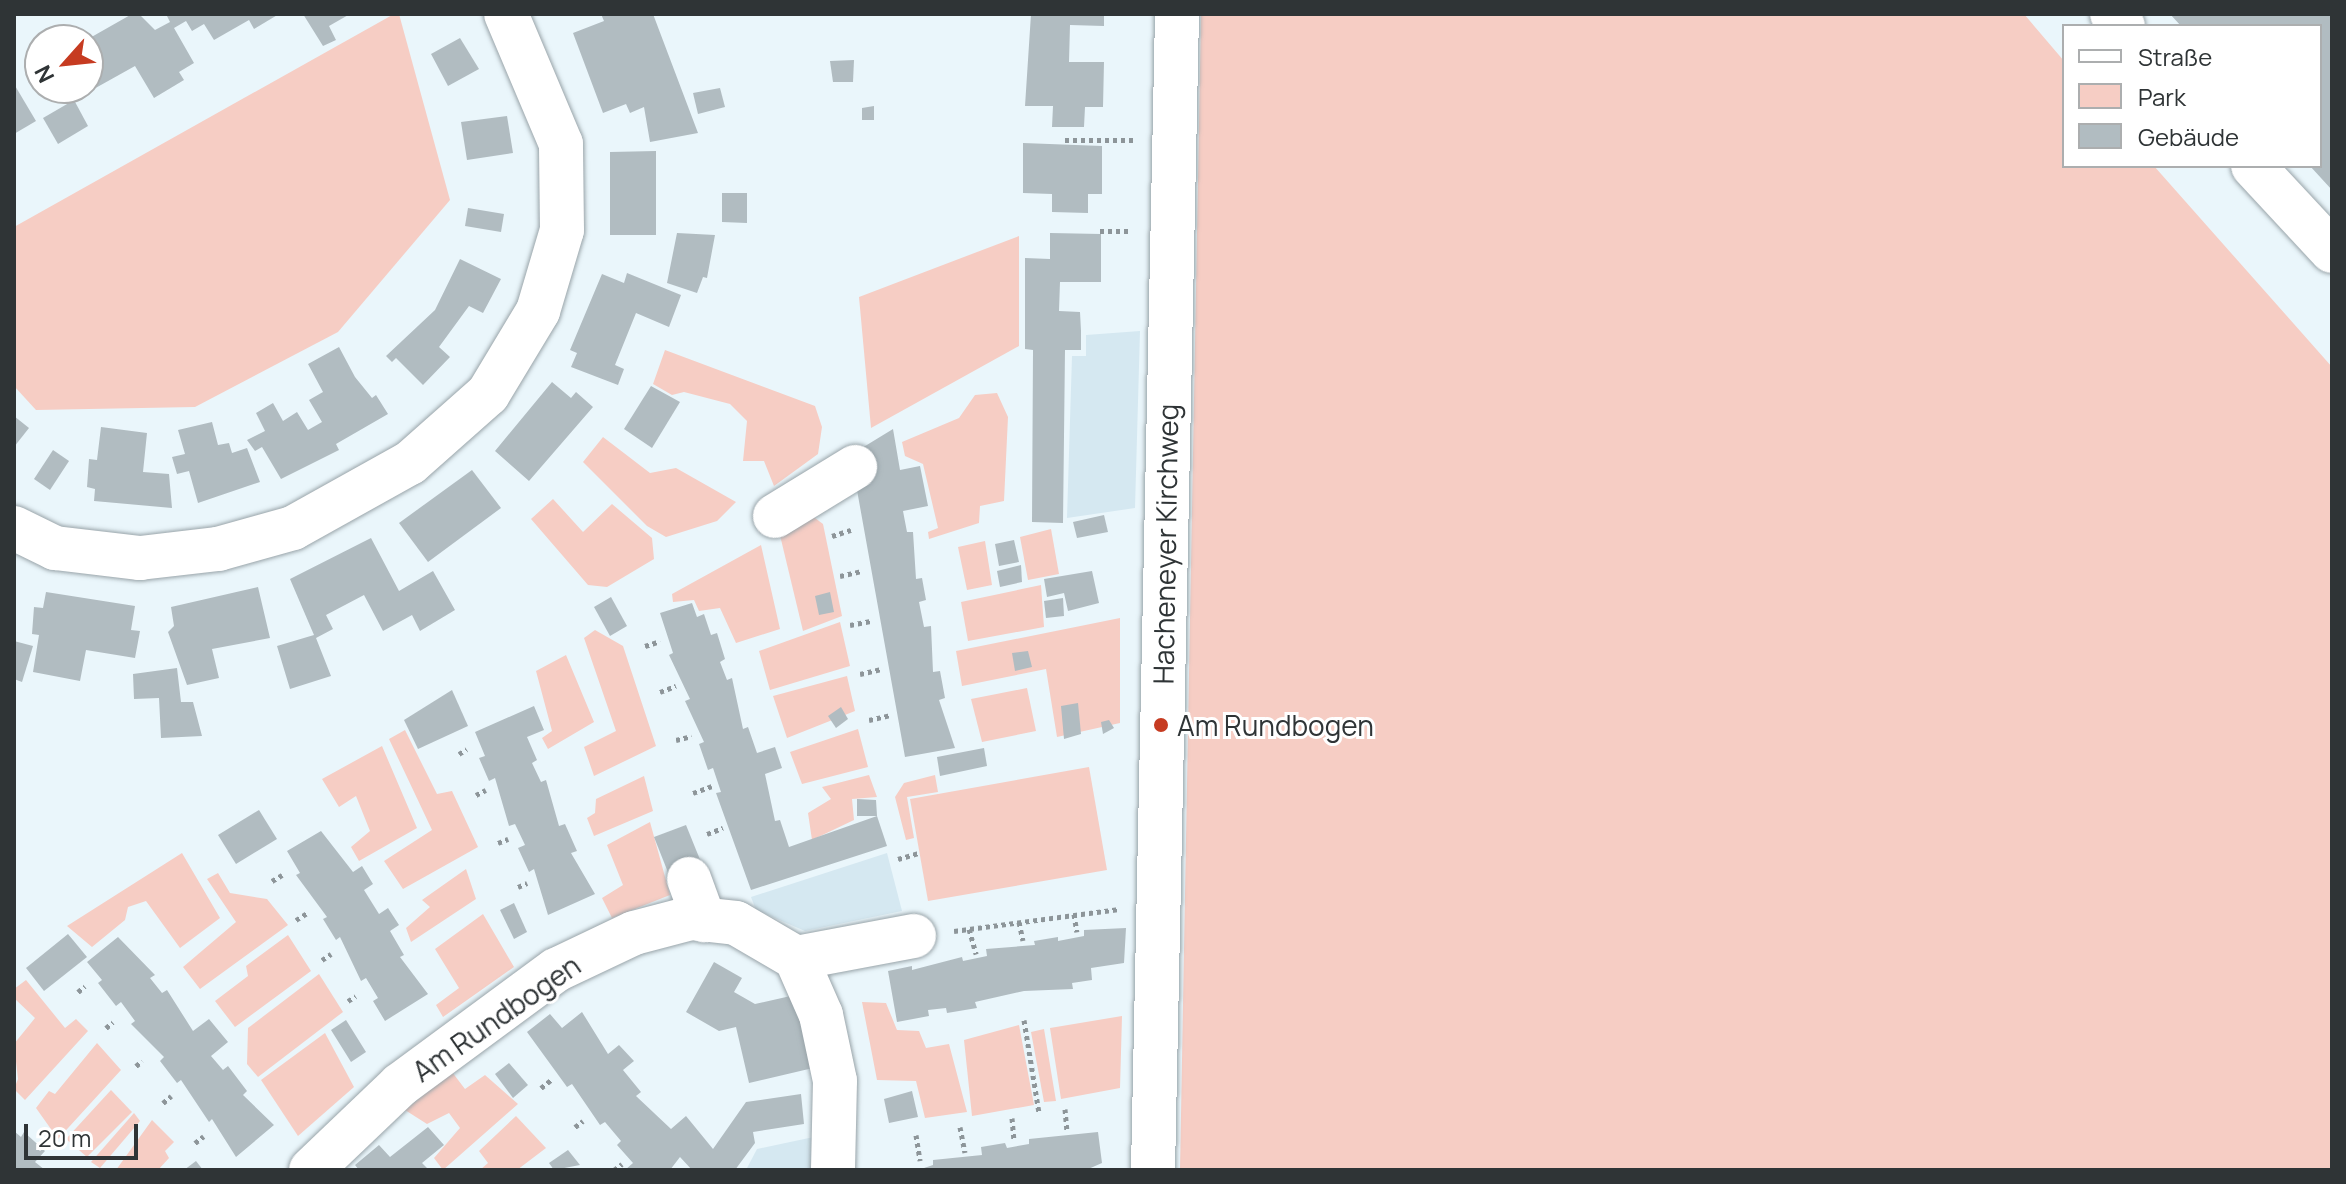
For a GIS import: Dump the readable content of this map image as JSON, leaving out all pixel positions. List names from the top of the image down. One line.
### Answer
{"streets":{"street":["Hacheneyer Kirchweg","Am Rundbogen"]},"places":["Am Rundbogen"],"legend":["Straße","Park","Gebäude"],"scale_bar":"20 m","north":"bottom left"}
